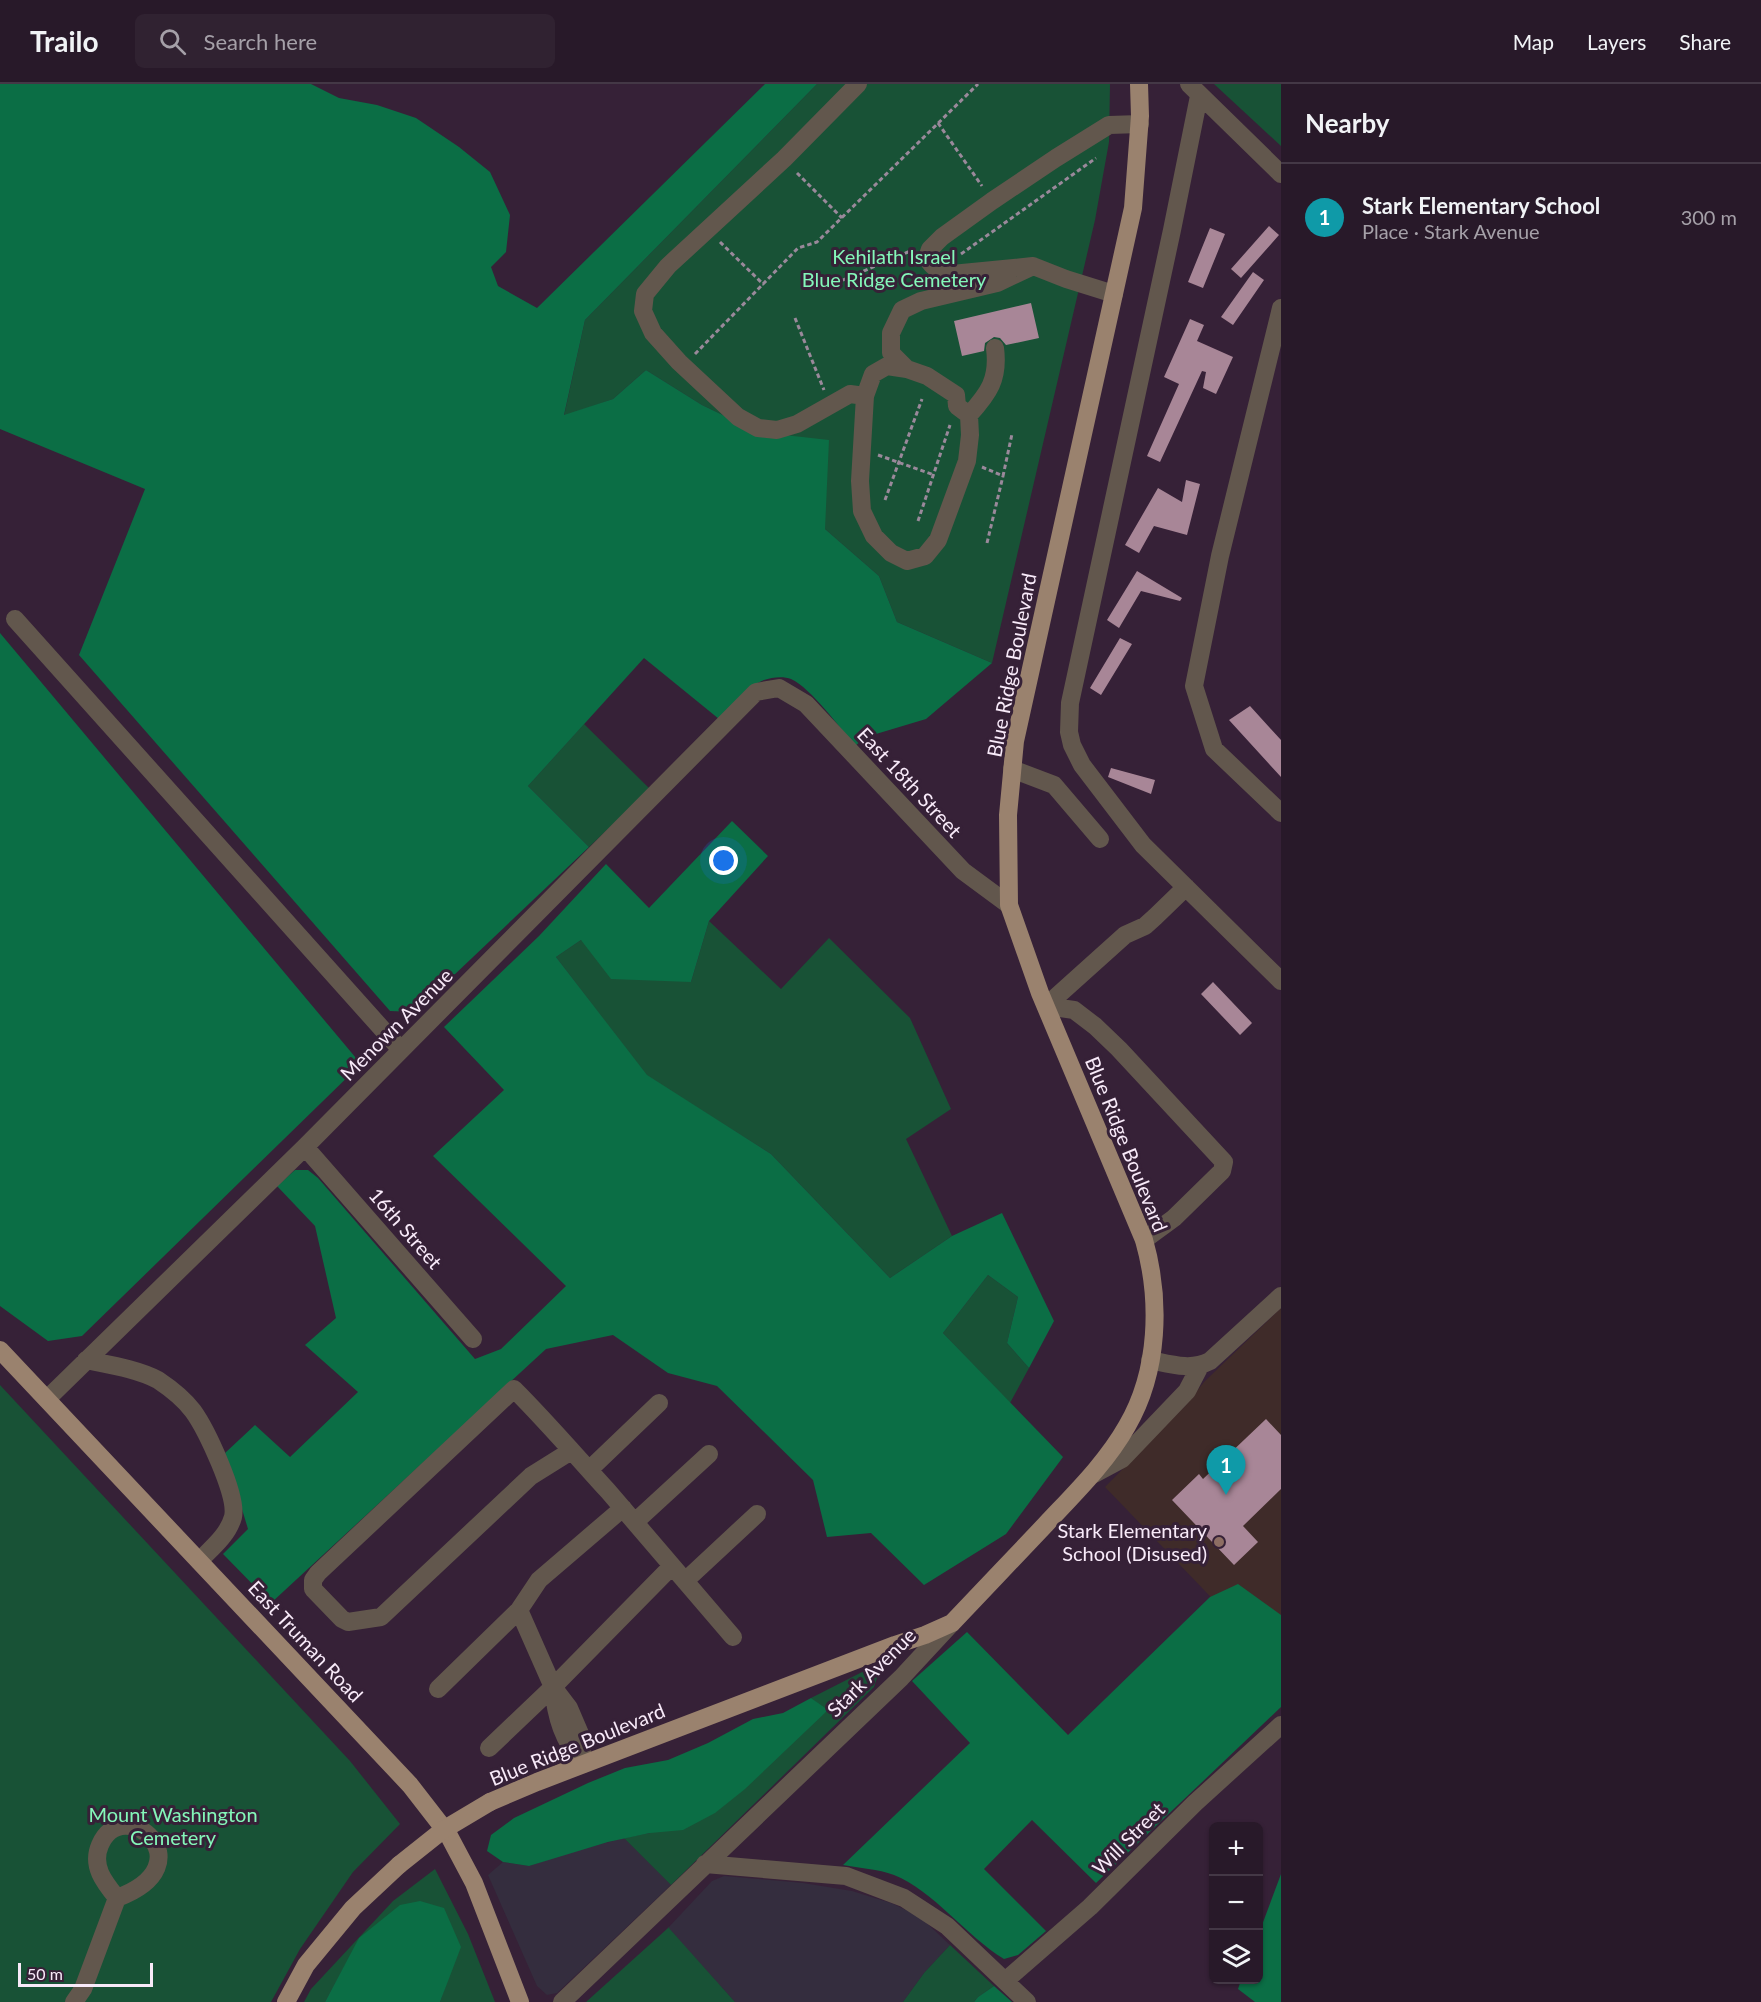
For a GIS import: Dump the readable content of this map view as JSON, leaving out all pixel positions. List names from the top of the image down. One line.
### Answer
{"streets":{"main road":["Blue Ridge Boulevard","East Truman Road","Stark Avenue"],"street":["East 18th Street","Menown Avenue","16th Street","Will Street"]},"crossings":[["Blue Ridge Boulevard","East 18th Street"],["Blue Ridge Boulevard","Stark Avenue"],["East 18th Street","Menown Avenue"],["Menown Avenue","16th Street"],["Menown Avenue","East Truman Road"]],"parks":["Kehilath Israel Blue Ridge Cemetery","Mount Washington Cemetery"],"places":["Stark Elementary School (Disused)"],"scale_bar":"50 m","page":{"header":"Trailo","search":"Search here","nav":["Map","Layers","Share"],"heading":"Nearby","list":[{"mark":"1","name":"Stark Elementary School","note":"Place · Stark Avenue","value":"300 m"}],"pins":"1","map_buttons":["+","−"],"scale":"50 m"}}
